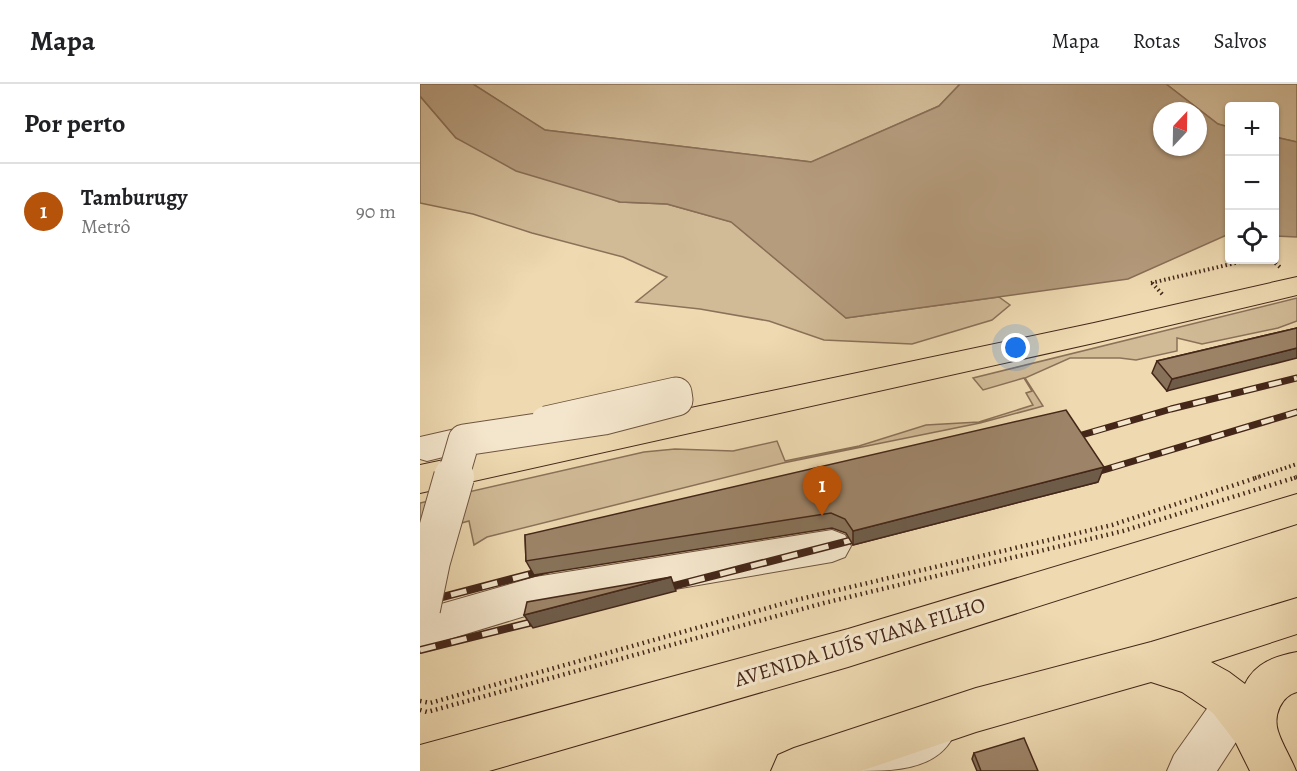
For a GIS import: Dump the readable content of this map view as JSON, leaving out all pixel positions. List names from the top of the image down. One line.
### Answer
{"streets":{"main road":["AVENIDA LUÍS VIANA FILHO"]},"north":"top","page":{"header":"Mapa","nav":["Mapa","Rotas","Salvos"],"heading":"Por perto","map_buttons":["+","−"],"list":[{"mark":"1","name":"Tamburugy","note":"Metrô","value":"90 m"}],"pins":"1"}}
